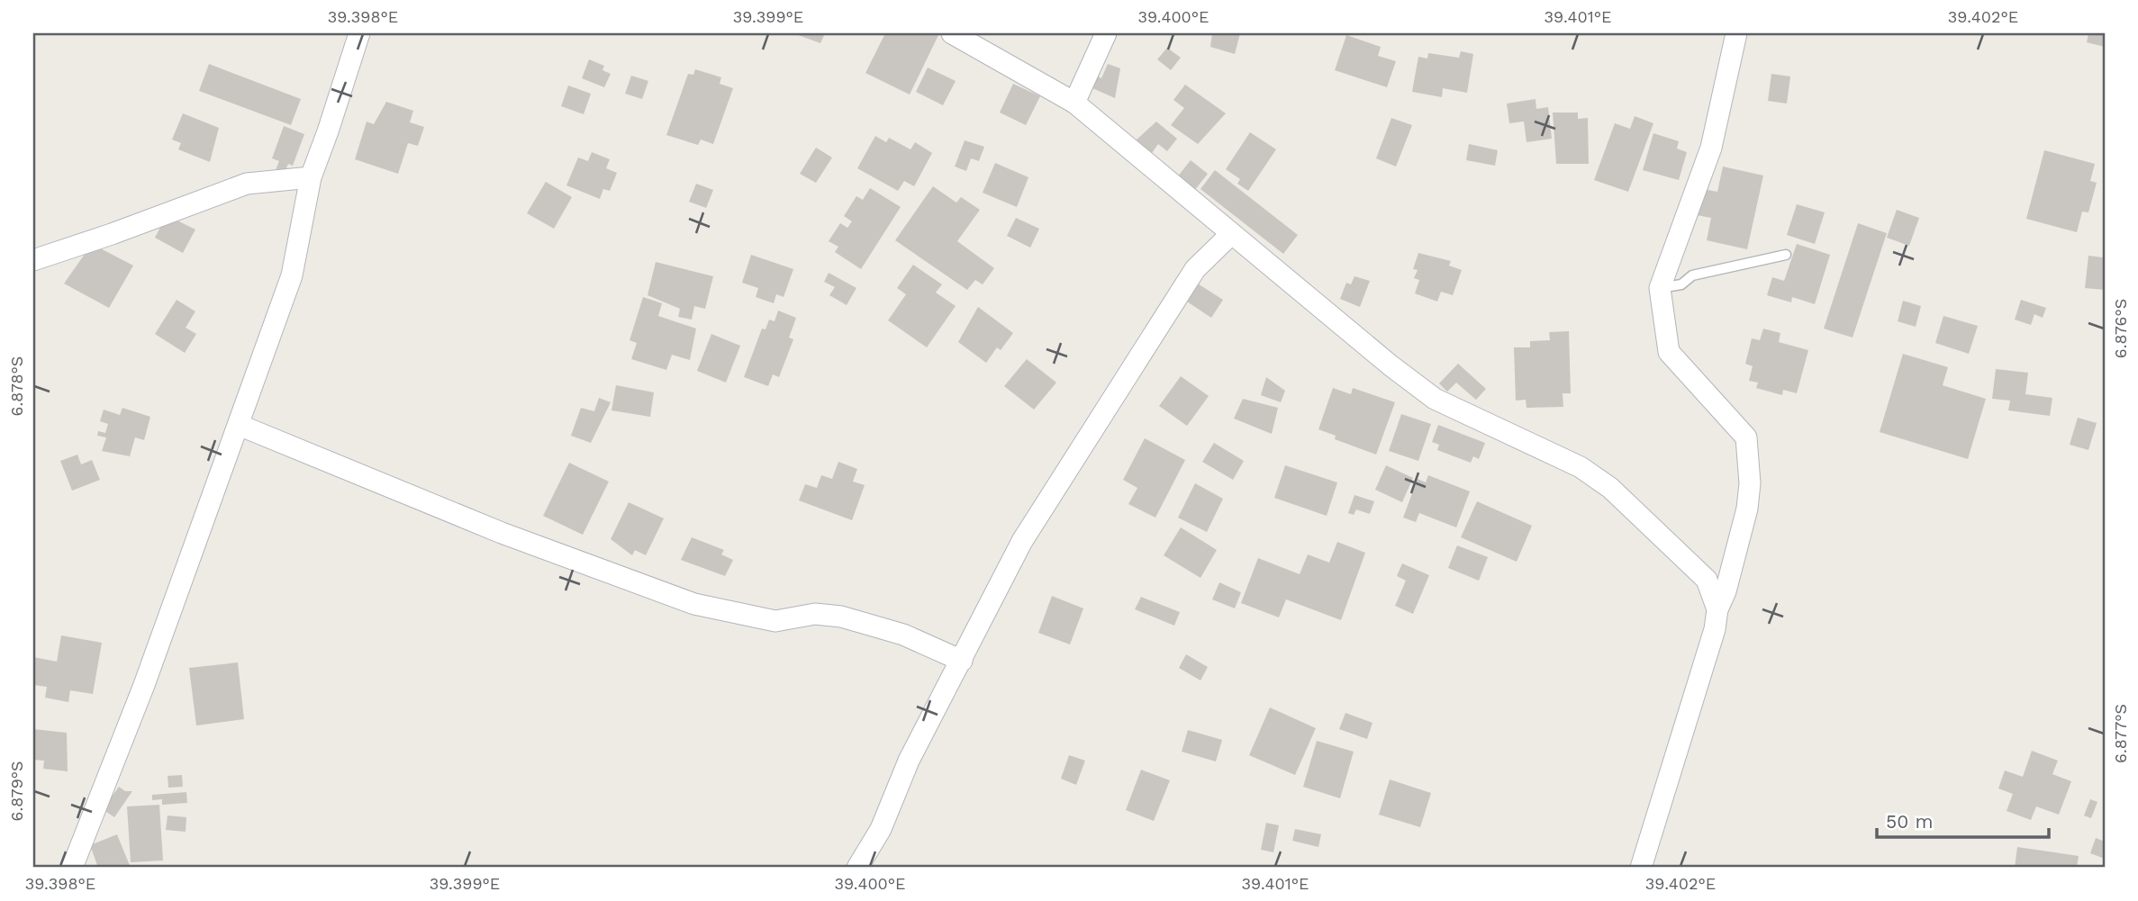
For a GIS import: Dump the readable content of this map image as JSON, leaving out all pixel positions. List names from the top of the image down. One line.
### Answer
{"scale_bar":"50 m","coordinates":["39.398°E","39.399°E","39.400°E","39.401°E","39.402°E","6.876°S","6.878°S","6.877°S","6.879°S"]}
